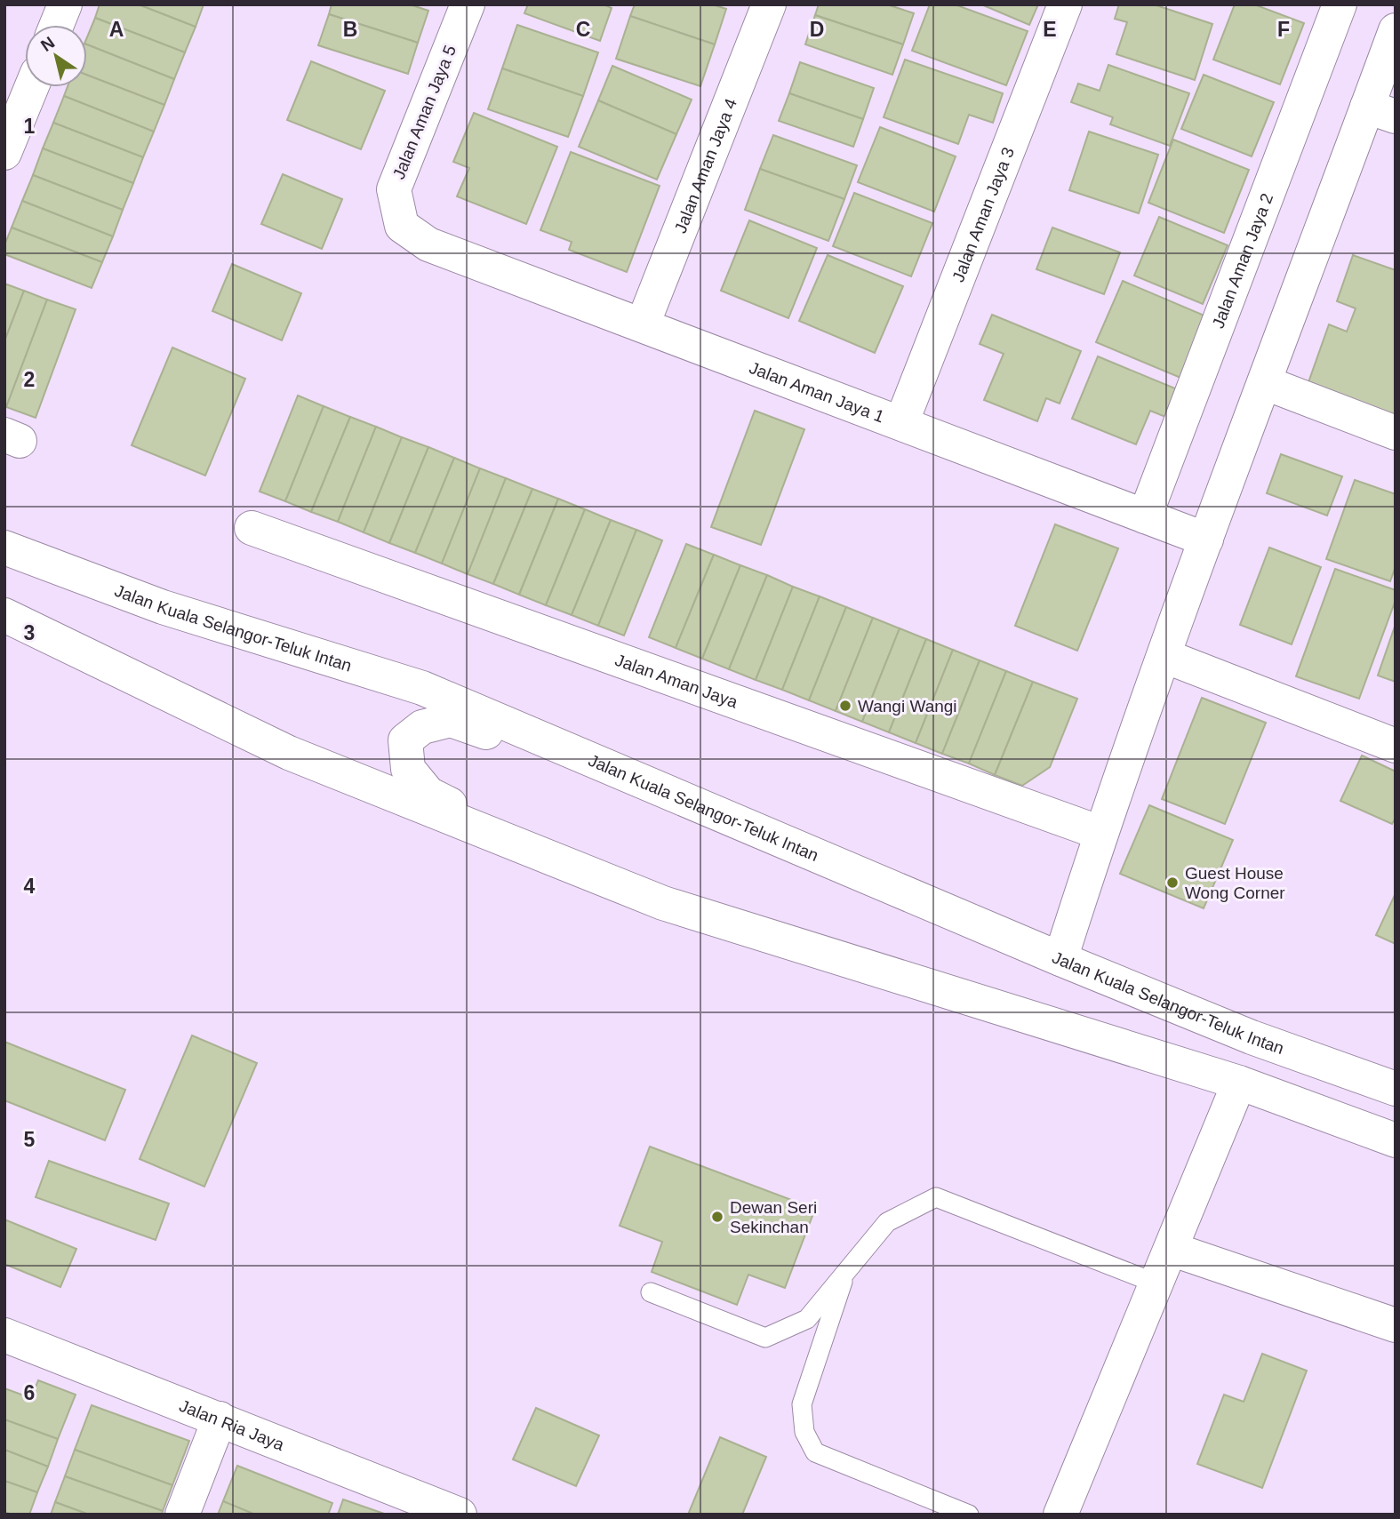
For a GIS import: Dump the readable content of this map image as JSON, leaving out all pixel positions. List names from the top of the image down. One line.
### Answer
{"streets":{"main road":["Jalan Aman Jaya 5","Jalan Aman Jaya 4","Jalan Aman Jaya 3","Jalan Aman Jaya 2","Jalan Aman Jaya 1","Jalan Kuala Selangor-Teluk Intan","Jalan Aman Jaya","Jalan Ria Jaya"]},"crossings":[["Jalan Aman Jaya 5","Jalan Aman Jaya 1"],["Jalan Aman Jaya 4","Jalan Aman Jaya 1"],["Jalan Aman Jaya 3","Jalan Aman Jaya 1"],["Jalan Aman Jaya 2","Jalan Aman Jaya 1"]],"places":["Wangi Wangi","Guest House Wong Corner","Dewan Seri Sekinchan"],"north":"top left","grid":{"columns":["A","B","C","D","E","F"],"rows":["1","2","3","4","5","6"]}}
